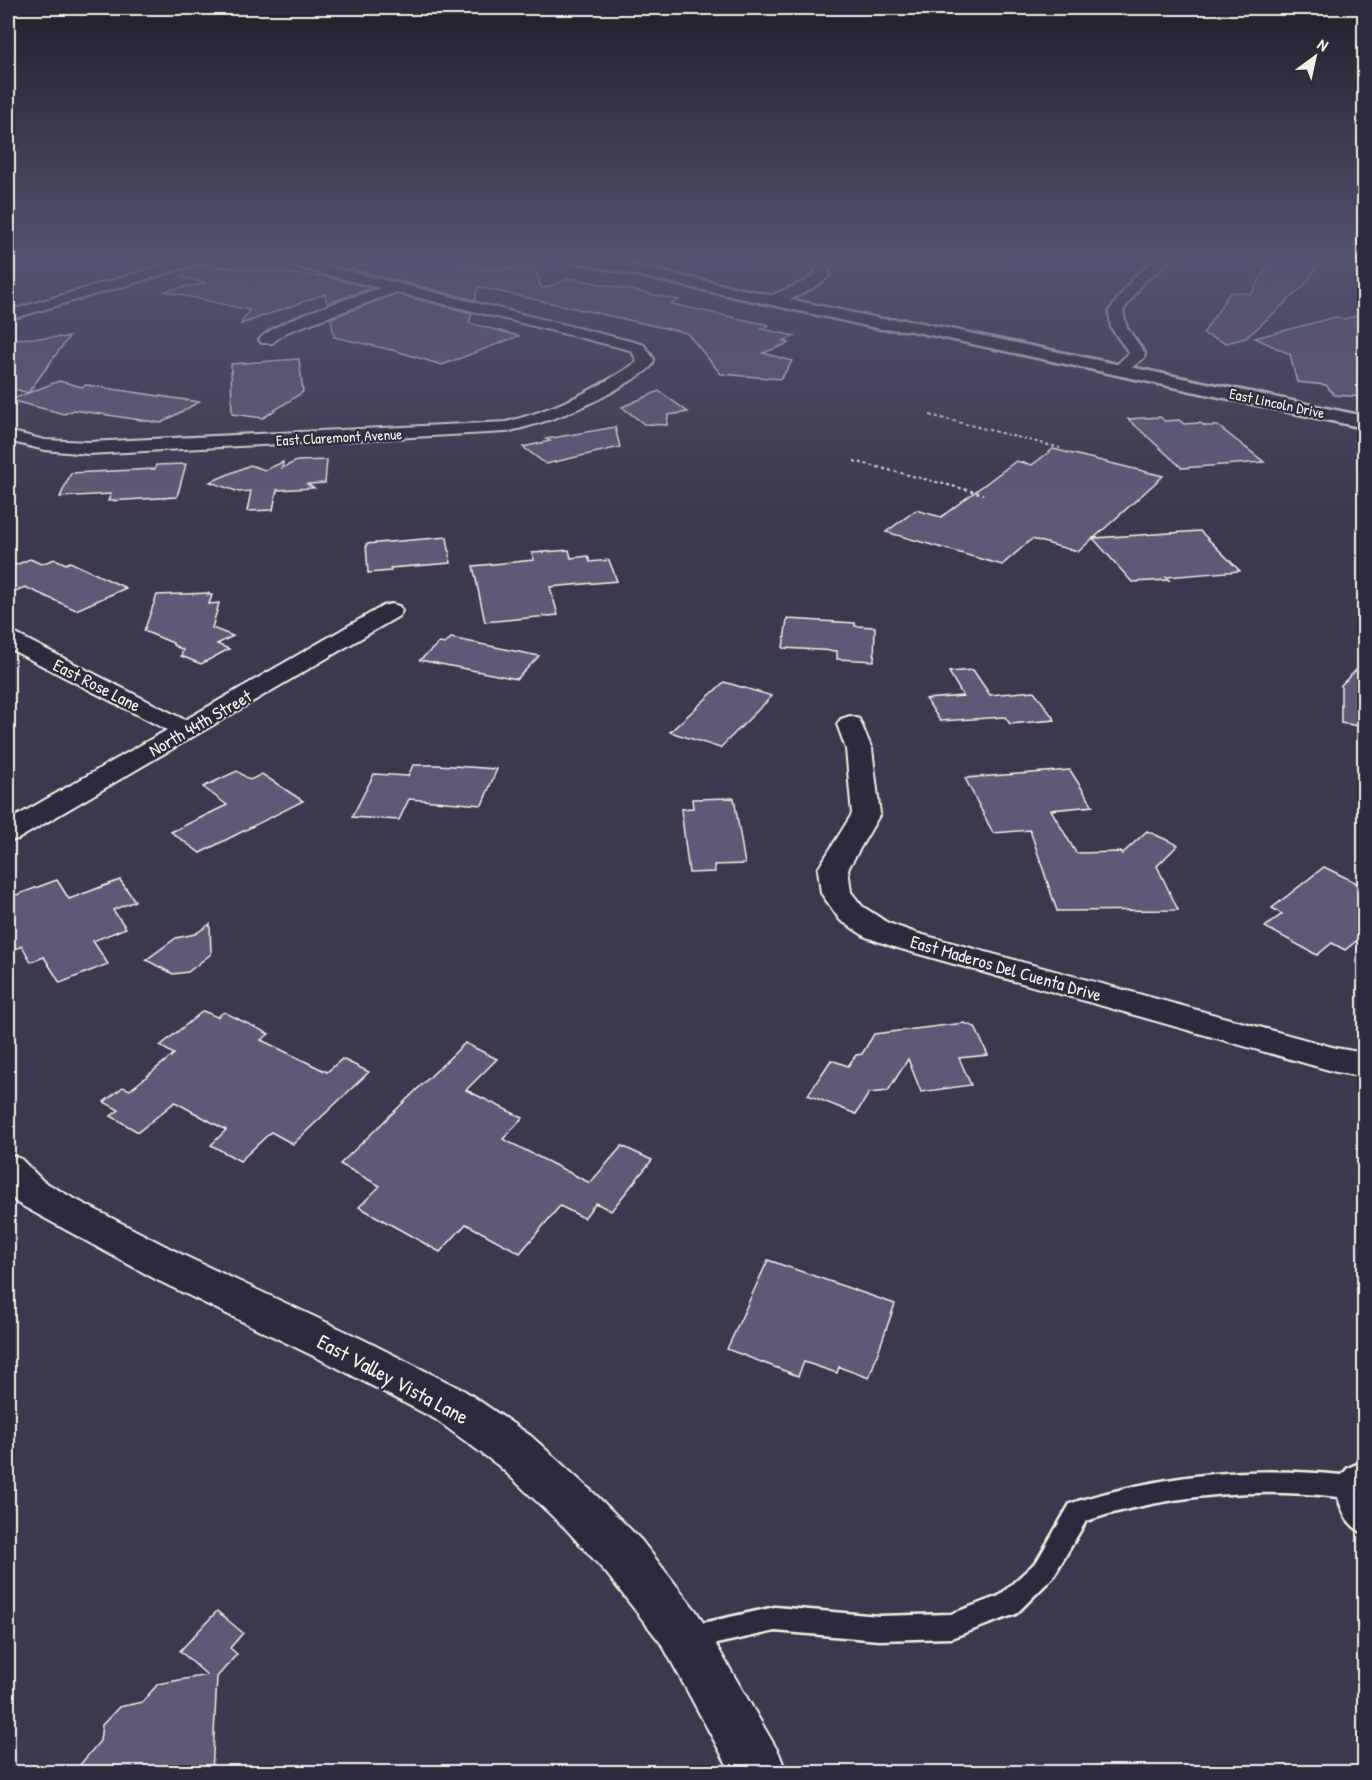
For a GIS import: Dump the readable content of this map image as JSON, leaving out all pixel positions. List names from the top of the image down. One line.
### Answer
{"streets":{"main road":["East Lincoln Drive"],"street":["East Claremont Avenue","East Rose Lane","North 44th Street","East Maderos Del Cuenta Drive","East Valley Vista Lane"]},"crossings":[["East Rose Lane","North 44th Street"]],"north":"top right"}
